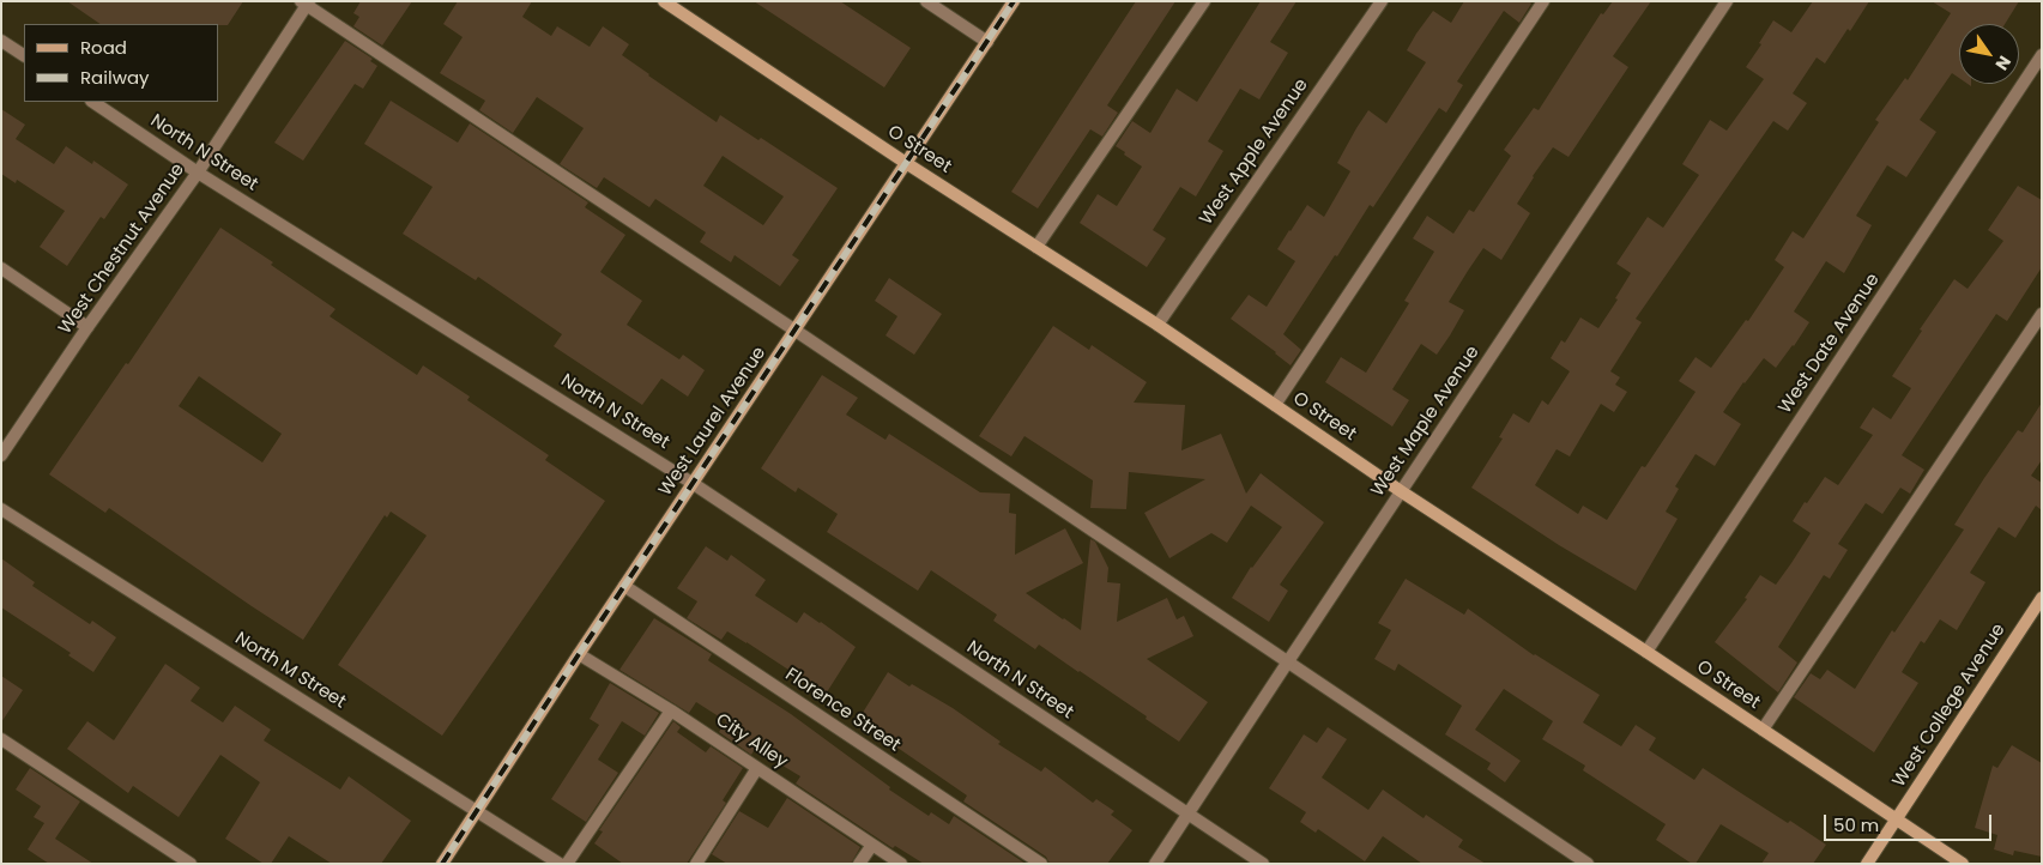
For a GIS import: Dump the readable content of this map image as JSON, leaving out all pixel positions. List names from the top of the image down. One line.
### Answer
{"streets":{"street":["O Street","West Apple Avenue","North N Street","West Chestnut Avenue","West Date Avenue","West Laurel Avenue","West Maple Avenue","North M Street","West College Avenue","Florence Street","City Alley"]},"crossings":[["O Street","West Apple Avenue"],["O Street","West Date Avenue"],["O Street","West Laurel Avenue"],["O Street","West Maple Avenue"],["O Street","West College Avenue"],["North N Street","West Chestnut Avenue"],["North N Street","West Laurel Avenue"],["North N Street","West Maple Avenue"],["West Laurel Avenue","North M Street"],["West Laurel Avenue","Florence Street"],["West Laurel Avenue","City Alley"]],"legend":["Road","Railway"],"scale_bar":"50 m","north":"bottom right"}
